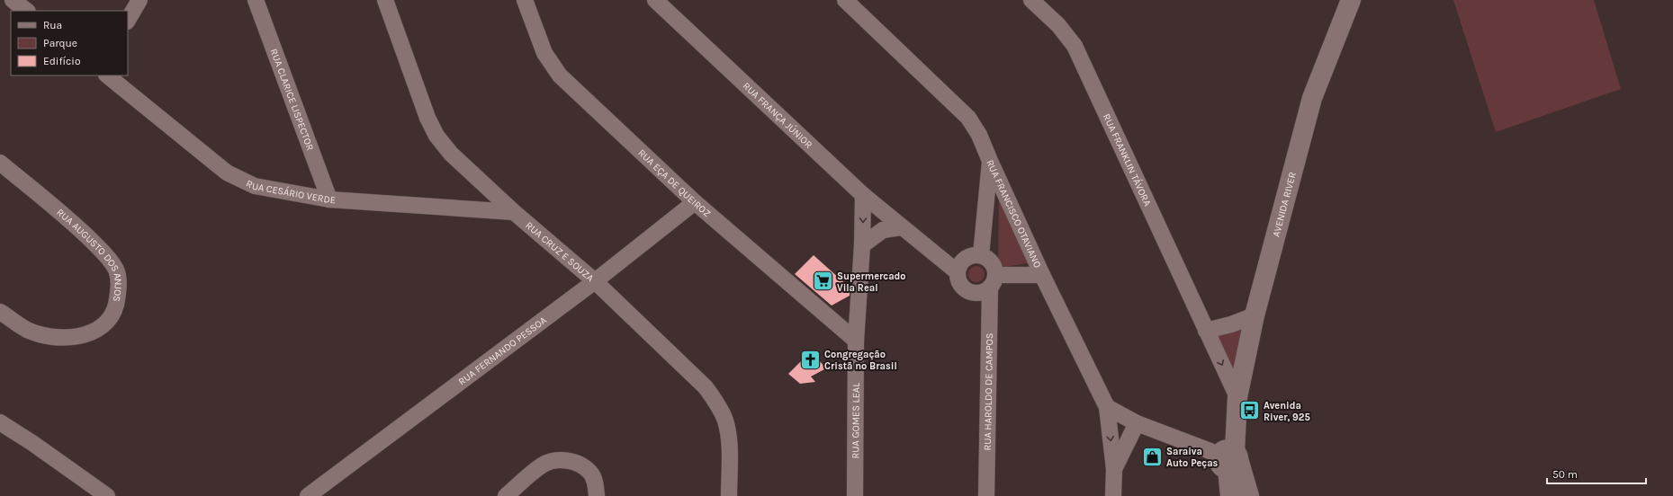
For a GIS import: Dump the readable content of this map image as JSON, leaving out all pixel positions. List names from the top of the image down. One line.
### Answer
{"streets":{"street":["RUA CLARICE LISPECTOR","RUA FRANÇA JÚNIOR","RUA FRANKLIN TÁVORA","RUA EÇA DE QUEIROZ","RUA CESÁRIO VERDE","AVENIDA RIVER","RUA FRANCISCO OTAVIANO","RUA CRUZ E SOUZA","RUA AUGUSTO DOS ANJOS","RUA FERNANDO PESSOA","RUA HAROLDO DE CAMPOS","RUA GOMES LEAL"]},"crossings":[["RUA CLARICE LISPECTOR","RUA CESÁRIO VERDE"],["RUA FRANÇA JÚNIOR","RUA HAROLDO DE CAMPOS"],["RUA FRANÇA JÚNIOR","RUA GOMES LEAL"],["RUA FRANKLIN TÁVORA","AVENIDA RIVER"],["RUA EÇA DE QUEIROZ","RUA FERNANDO PESSOA"],["RUA EÇA DE QUEIROZ","RUA GOMES LEAL"],["RUA CESÁRIO VERDE","RUA CRUZ E SOUZA"],["RUA CRUZ E SOUZA","RUA FERNANDO PESSOA"]],"places":{"supermarket":["Supermercado Vila Real"],"church":["Congregação Cristã no Brasil"],"bus stop":["Avenida River, 925"],"shop":["Saraiva Auto Peças"]},"legend":["Rua","Parque","Edifício"],"scale_bar":"50 m"}
